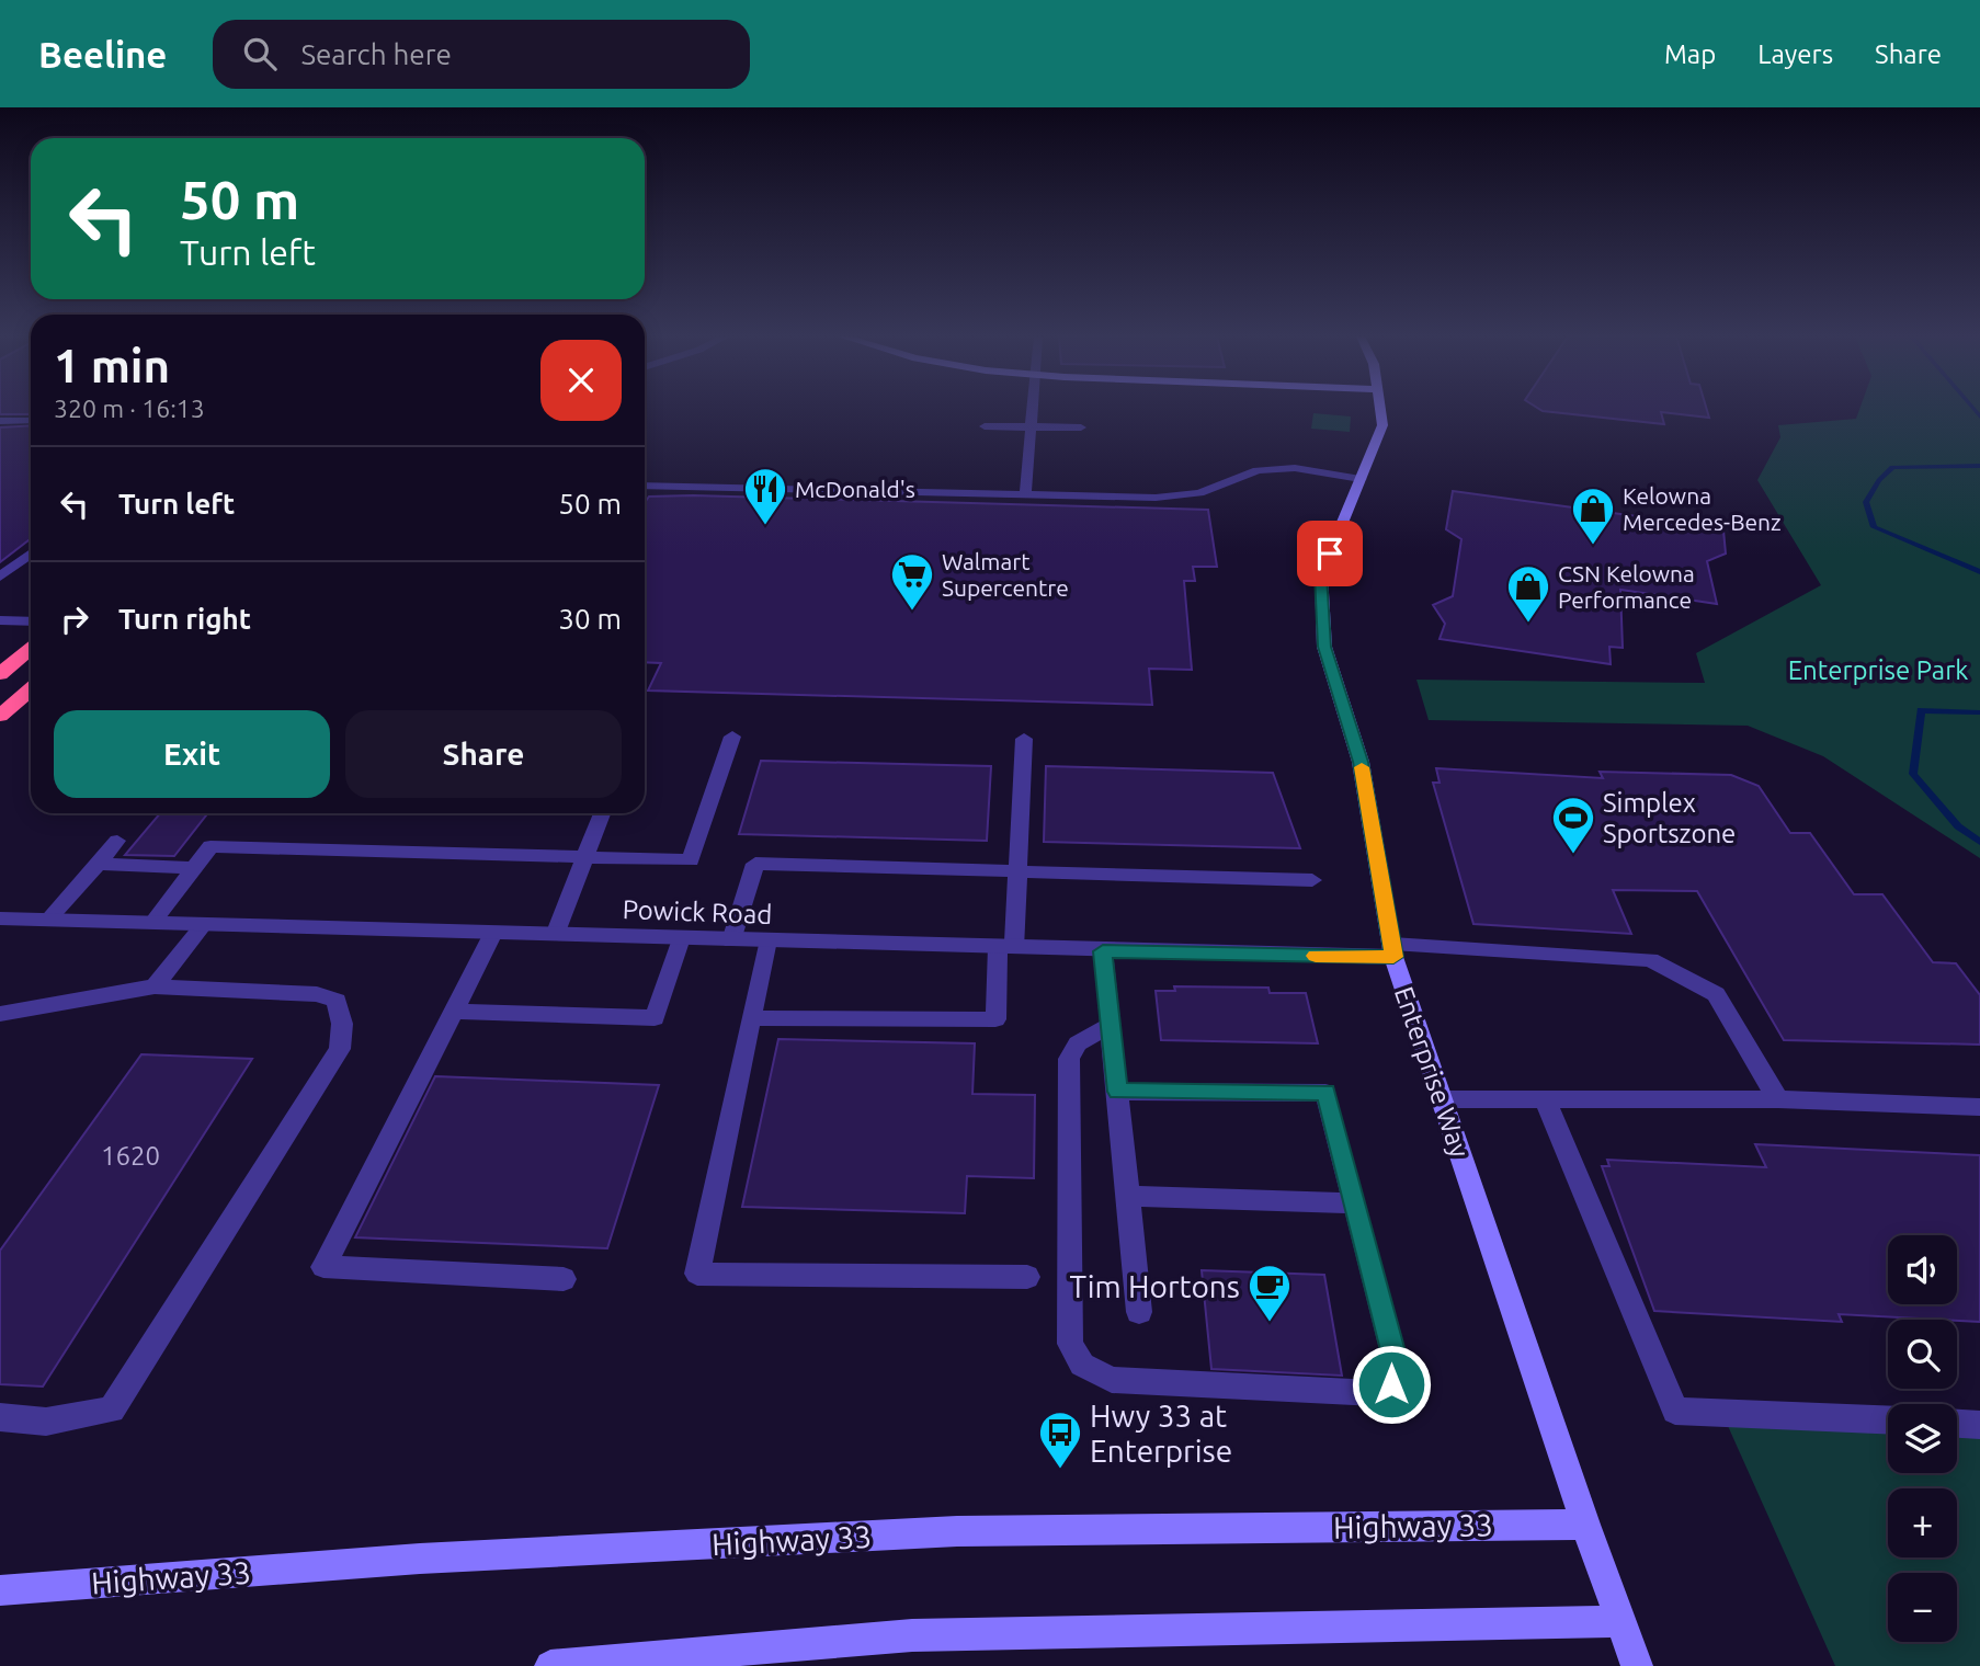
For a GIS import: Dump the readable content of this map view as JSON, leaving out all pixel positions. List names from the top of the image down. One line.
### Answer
{"streets":{"street":["Powick Road","Enterprise Way","Highway 33"]},"crossings":[["Powick Road","Enterprise Way"],["Enterprise Way","Highway 33"]],"parks":["Enterprise Park"],"places":{"restaurant":["McDonald's"],"shop":["Kelowna Mercedes-Benz","CSN Kelowna Performance"],"supermarket":["Walmart Supercentre"],"sports":["Simplex Sportszone"],"cafe":["Tim Hortons"],"bus stop":["Hwy 33 at Enterprise"]},"house_numbers":["1620"],"page":{"header":"Beeline","search":"Search here","nav":["Map","Layers","Share"],"turn":["50 m","Turn left"],"heading":["1 min","320 m · 16:13"],"list":[{"name":"Turn left","value":"50 m"},{"name":"Turn right","value":"30 m"}],"buttons":["Exit","Share"],"map_buttons":["+","−"]}}
